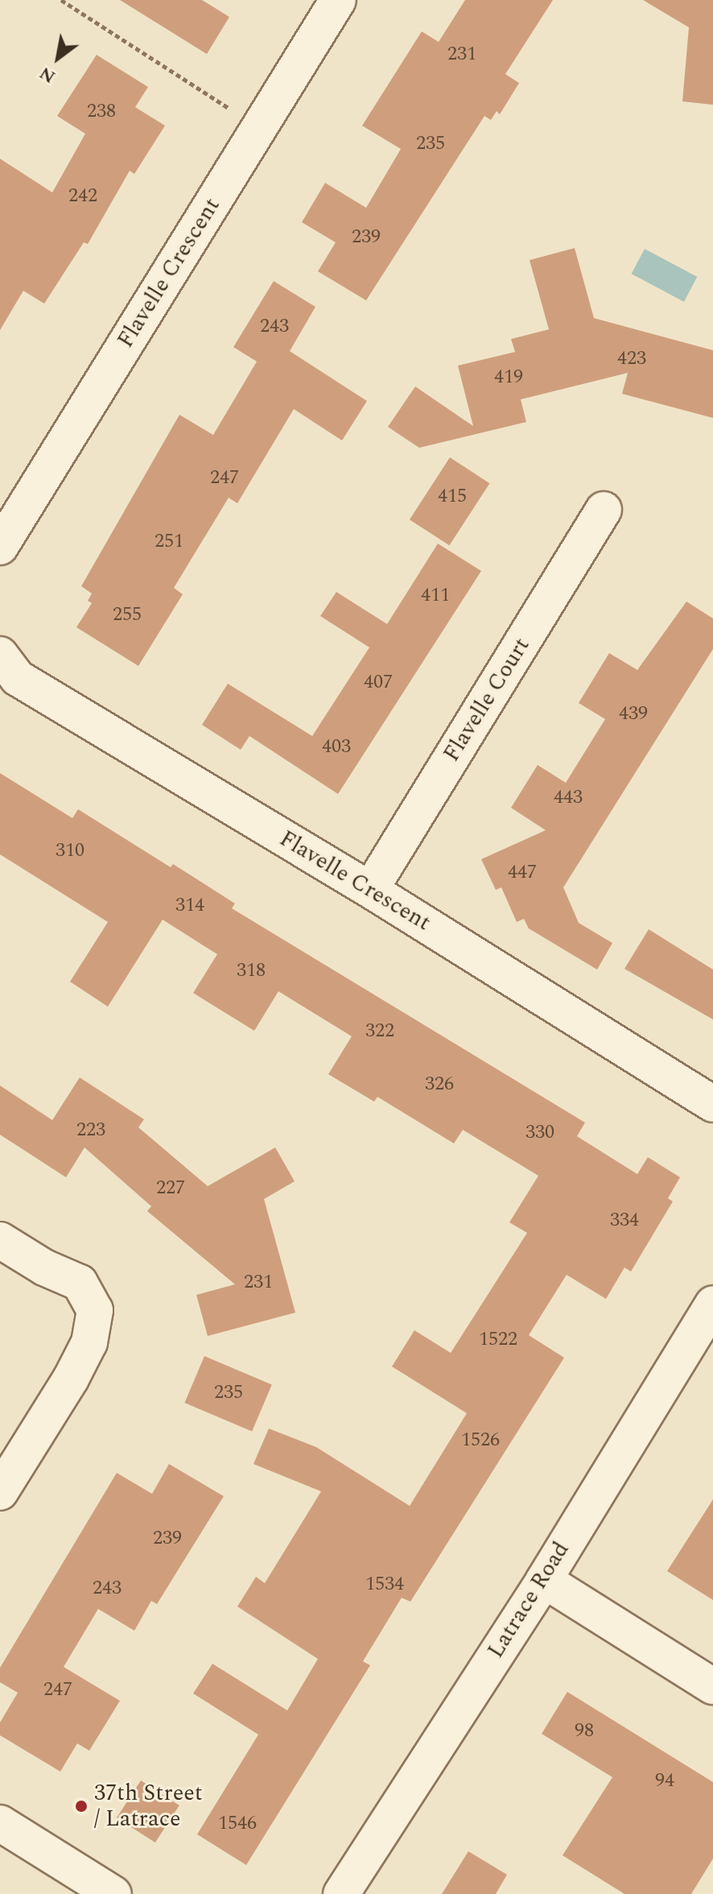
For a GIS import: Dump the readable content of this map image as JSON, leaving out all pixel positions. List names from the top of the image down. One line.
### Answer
{"streets":{"street":["Flavelle Crescent","Flavelle Court","Latrace Road"]},"crossings":[["Flavelle Crescent","Flavelle Court"]],"places":["37th Street / Latrace"],"house_numbers":["231","238","235","242","239","243","423","419","247","415","251","411","255","407","439","403","443","310","447","314","318","322","326","223","330","227","334","231","1522","235","1526","239","1534","243","247","98","94","1546"],"north":"bottom left"}
